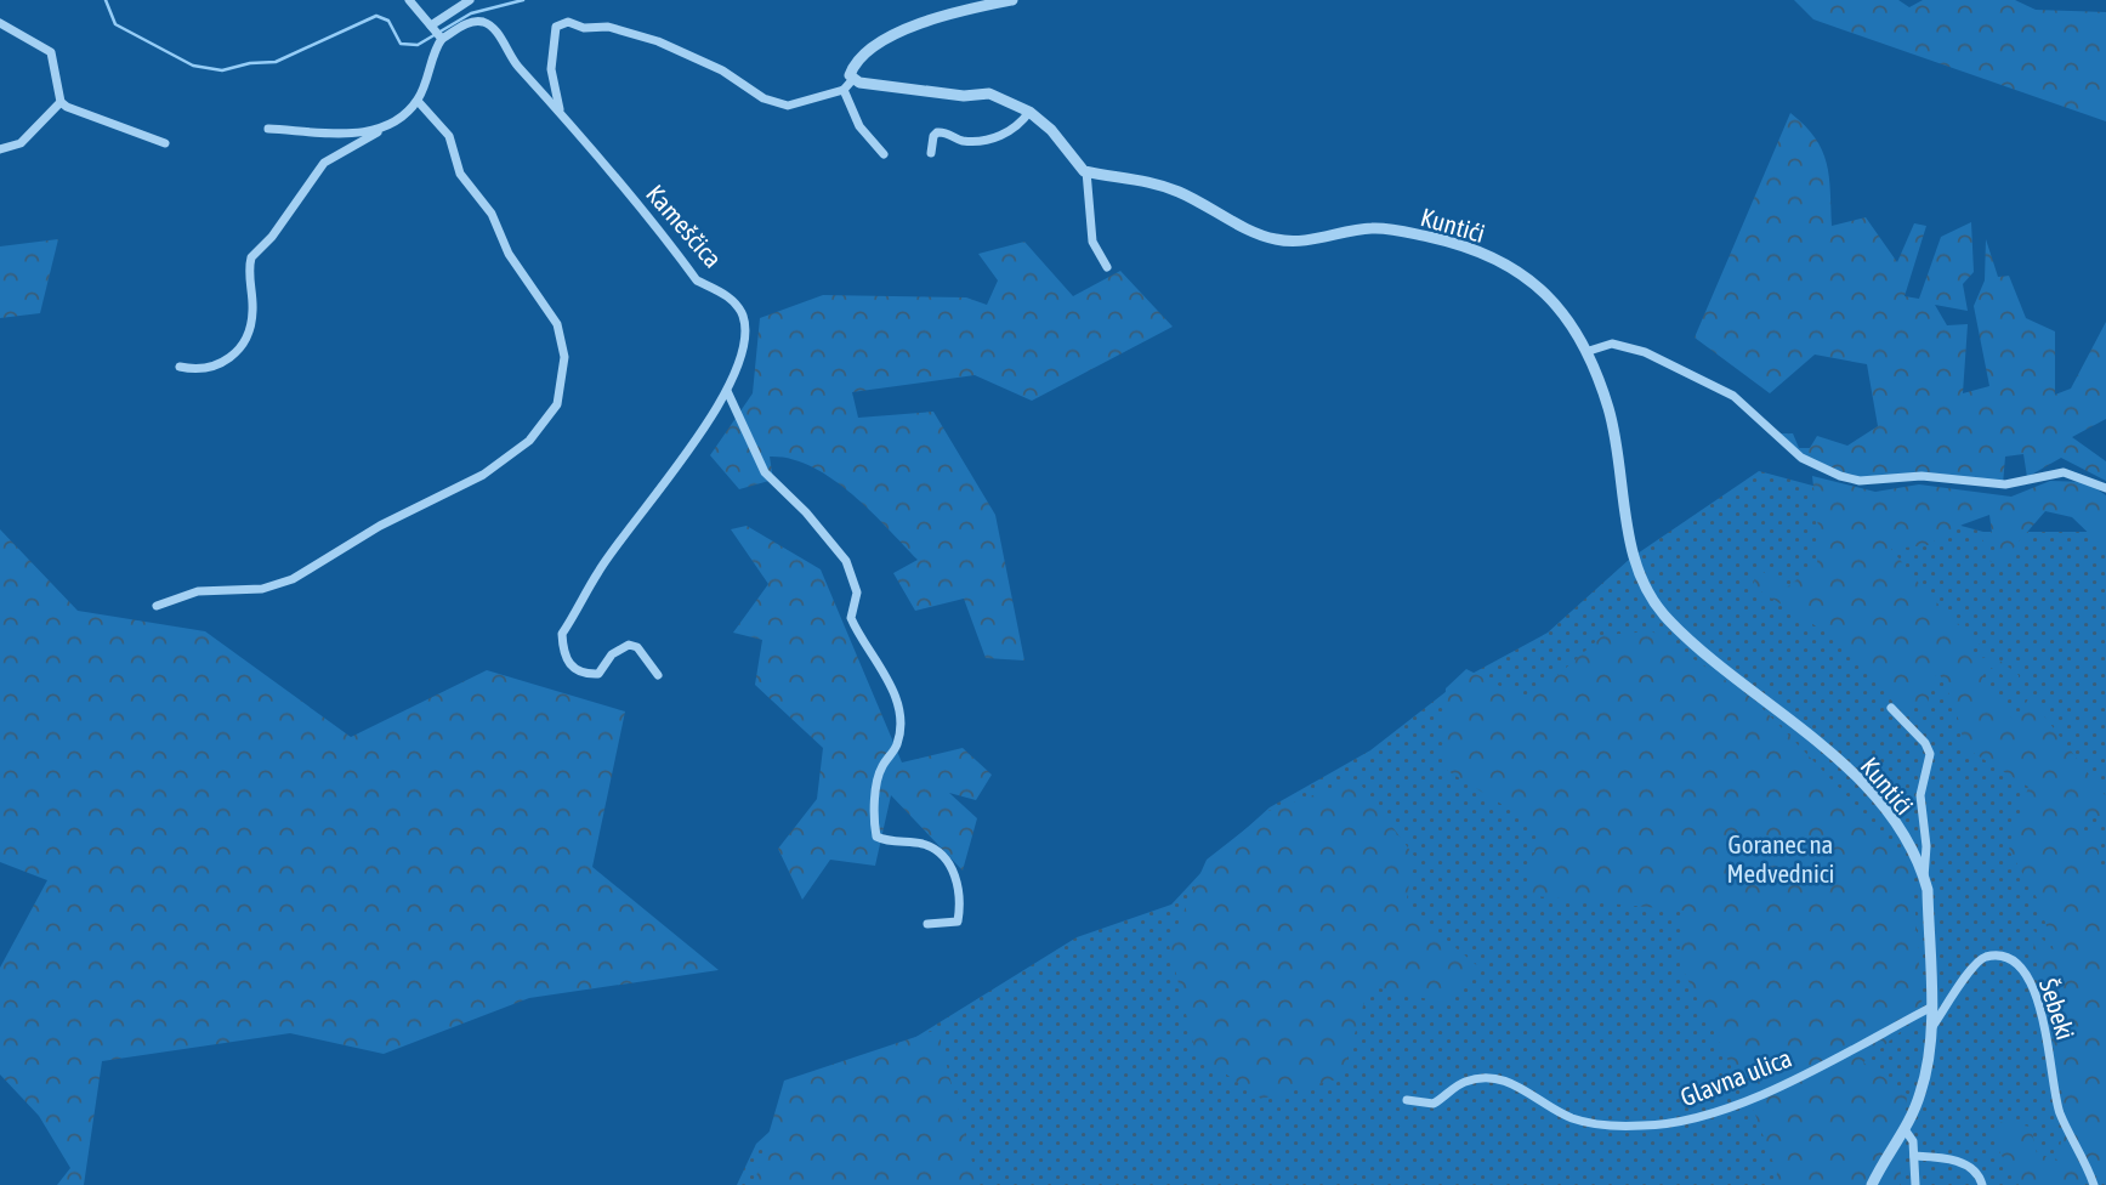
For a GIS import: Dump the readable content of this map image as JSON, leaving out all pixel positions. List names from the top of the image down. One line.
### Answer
{"streets":{"street":["Kuntići","Kameščica","Šebeki","Glavna ulica"]},"crossings":[["Kuntići","Šebeki"],["Kuntići","Glavna ulica"]],"parks":["Goranec na Medvednici"]}
